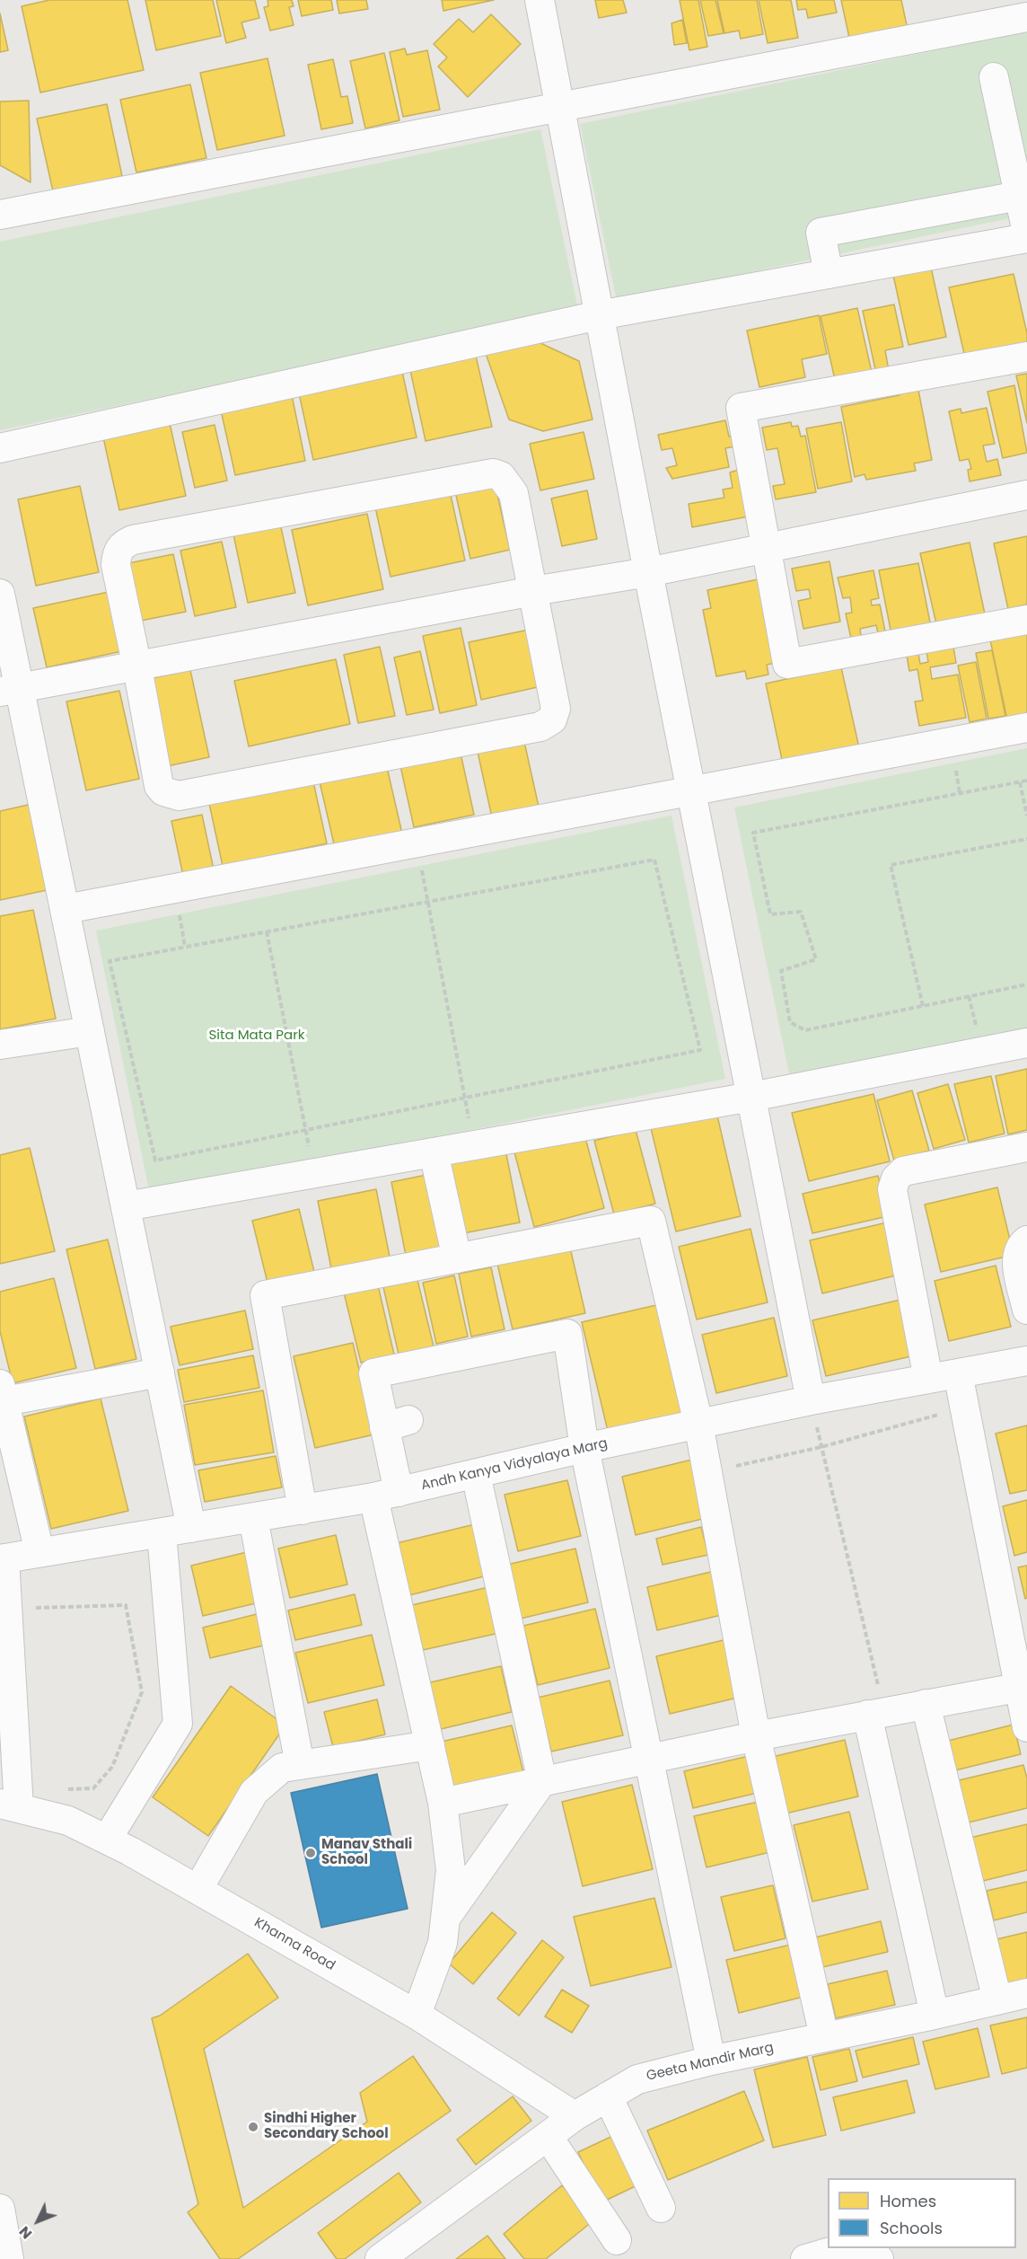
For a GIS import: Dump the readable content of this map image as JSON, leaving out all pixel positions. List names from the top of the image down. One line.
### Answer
{"streets":{"street":["Andh Kanya Vidyalaya Marg","Khanna Road","Geeta Mandir Marg"]},"crossings":[["Khanna Road","Geeta Mandir Marg"]],"parks":["Sita Mata Park"],"places":["Manav Sthali School","Sindhi Higher Secondary School"],"legend":["Homes","Schools"],"north":"bottom left"}
